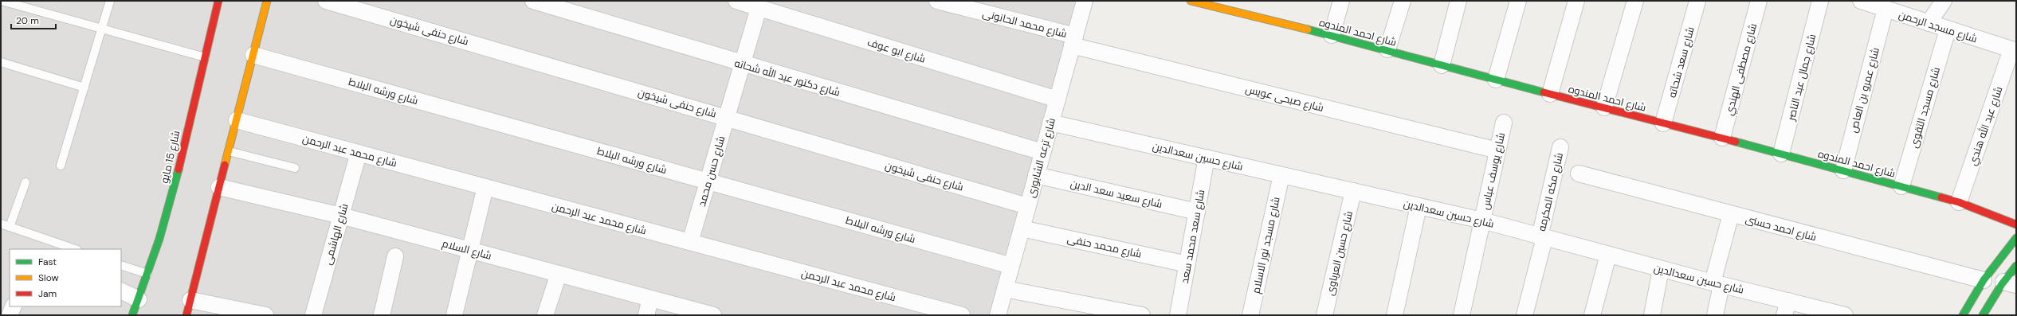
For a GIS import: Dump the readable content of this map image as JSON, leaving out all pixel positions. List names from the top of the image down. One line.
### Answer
{"streets":{"street":["شارع محمد الحانونى","شارع مسجد الرحمن","شارع حنفى شيخون","شارع احمد المندوه","شارع ابو عوف","شارع سعد شحاته","شارع مصطفى الهندي","شارع دكتور عبد الله شحاته","شارع جمال عبد الناصر","شارع عمرو بن العاص","شارع ورشه البلاط","شارع صبحى عويس","شارع مسجد التقوى","شارع عبد الله هندي","شارع محمد عبد الرحمن","شارع حسين سعدالدين","شارع 15 مايو","شارع ترعه الشابورى","شارع حسن محمد","شارع يوسف عباس","شارع مكه المكرمه","شارع سعيد سعد الدين","شارع احمد حسنى","شارع الهاشمى","شارع سعد محمد سعد","شارع مسجد نور الاسلام","شارع محمد حنفى","شارع السلام","شارع حسين العرباوى"]},"crossings":[["شارع محمد الحانونى","شارع صبحى عويس"],["شارع محمد الحانونى","شارع ترعه الشابورى"],["شارع مسجد الرحمن","شارع عمرو بن العاص"],["شارع مسجد الرحمن","شارع مسجد التقوى"],["شارع مسجد الرحمن","شارع عبد الله هندي"],["شارع حنفى شيخون","شارع ترعه الشابورى"],["شارع حنفى شيخون","شارع حسن محمد"],["شارع احمد المندوه","شارع سعد شحاته"],["شارع احمد المندوه","شارع مصطفى الهندي"],["شارع احمد المندوه","شارع جمال عبد الناصر"],["شارع احمد المندوه","شارع عمرو بن العاص"],["شارع احمد المندوه","شارع مسجد التقوى"],["شارع احمد المندوه","شارع عبد الله هندي"],["شارع ابو عوف","شارع ترعه الشابورى"],["شارع ابو عوف","شارع حسن محمد"],["شارع دكتور عبد الله شحاته","شارع ترعه الشابورى"],["شارع دكتور عبد الله شحاته","شارع حسن محمد"],["شارع ورشه البلاط","شارع ترعه الشابورى"],["شارع ورشه البلاط","شارع حسن محمد"],["شارع صبحى عويس","شارع ترعه الشابورى"],["شارع صبحى عويس","شارع يوسف عباس"],["شارع محمد عبد الرحمن","شارع حسن محمد"],["شارع محمد عبد الرحمن","شارع الهاشمى"],["شارع حسين سعدالدين","شارع ترعه الشابورى"],["شارع حسين سعدالدين","شارع يوسف عباس"],["شارع حسين سعدالدين","شارع مكه المكرمه"],["شارع حسين سعدالدين","شارع سعد محمد سعد"],["شارع حسين سعدالدين","شارع مسجد نور الاسلام"],["شارع حسين سعدالدين","شارع حسين العرباوى"],["شارع ترعه الشابورى","شارع سعيد سعد الدين"],["شارع ترعه الشابورى","شارع محمد حنفى"],["شارع سعيد سعد الدين","شارع سعد محمد سعد"],["شارع الهاشمى","شارع السلام"],["شارع سعد محمد سعد","شارع محمد حنفى"]],"legend":["Fast","Slow","Jam"],"scale_bar":"20 m"}
